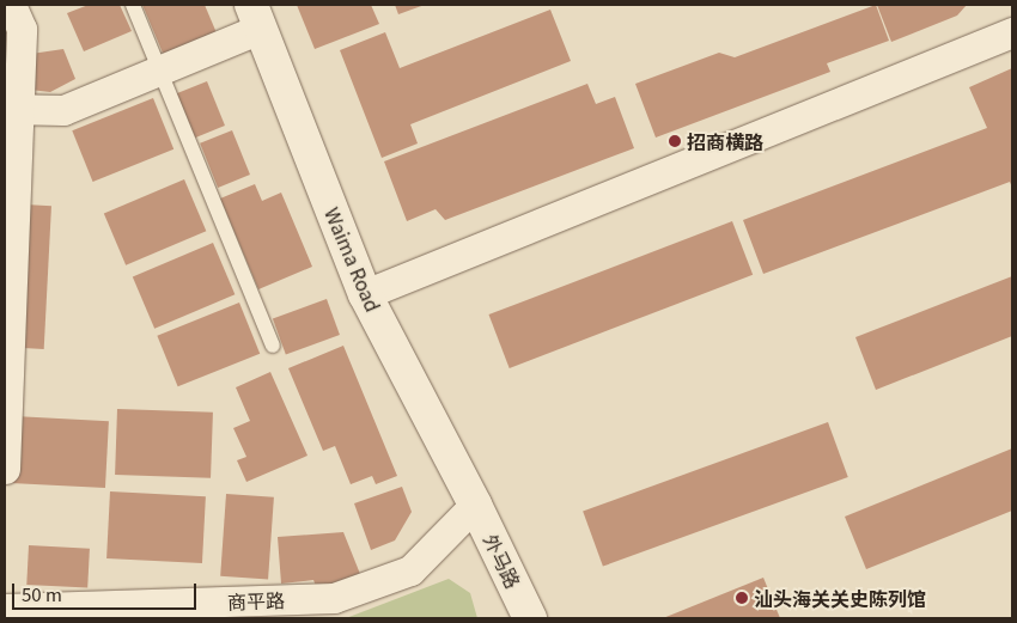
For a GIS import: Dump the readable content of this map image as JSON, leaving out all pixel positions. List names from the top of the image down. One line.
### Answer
{"streets":{"street":["Waima Road","外马路","商平路"]},"crossings":[["Waima Road","外马路"],["Waima Road","商平路"],["外马路","商平路"]],"places":["招商横路","汕头海关关史陈列馆"],"scale_bar":"50 m"}
